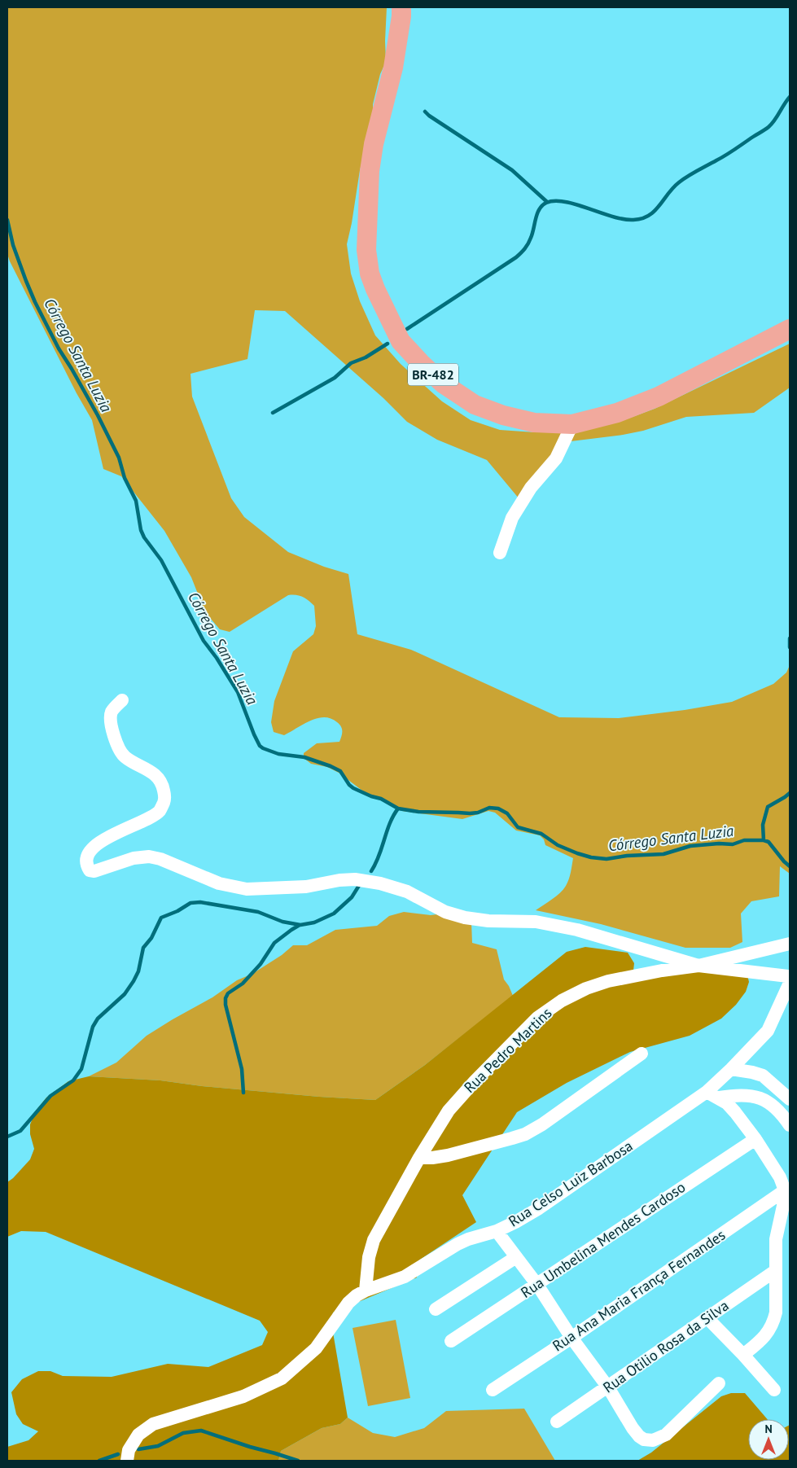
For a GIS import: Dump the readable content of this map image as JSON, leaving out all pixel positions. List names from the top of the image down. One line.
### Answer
{"streets":{"highway":["BR-482"],"street":["Rua Pedro Martins","Rua Celso Luiz Barbosa","Rua Umbelina Mendes Cardoso","Rua Ana Maria França Fernandes","Rua Otilio Rosa da Silva"]},"crossings":[["Rua Pedro Martins","Rua Celso Luiz Barbosa"]],"water":["Córrego Santa Luzia"],"north":"top"}
